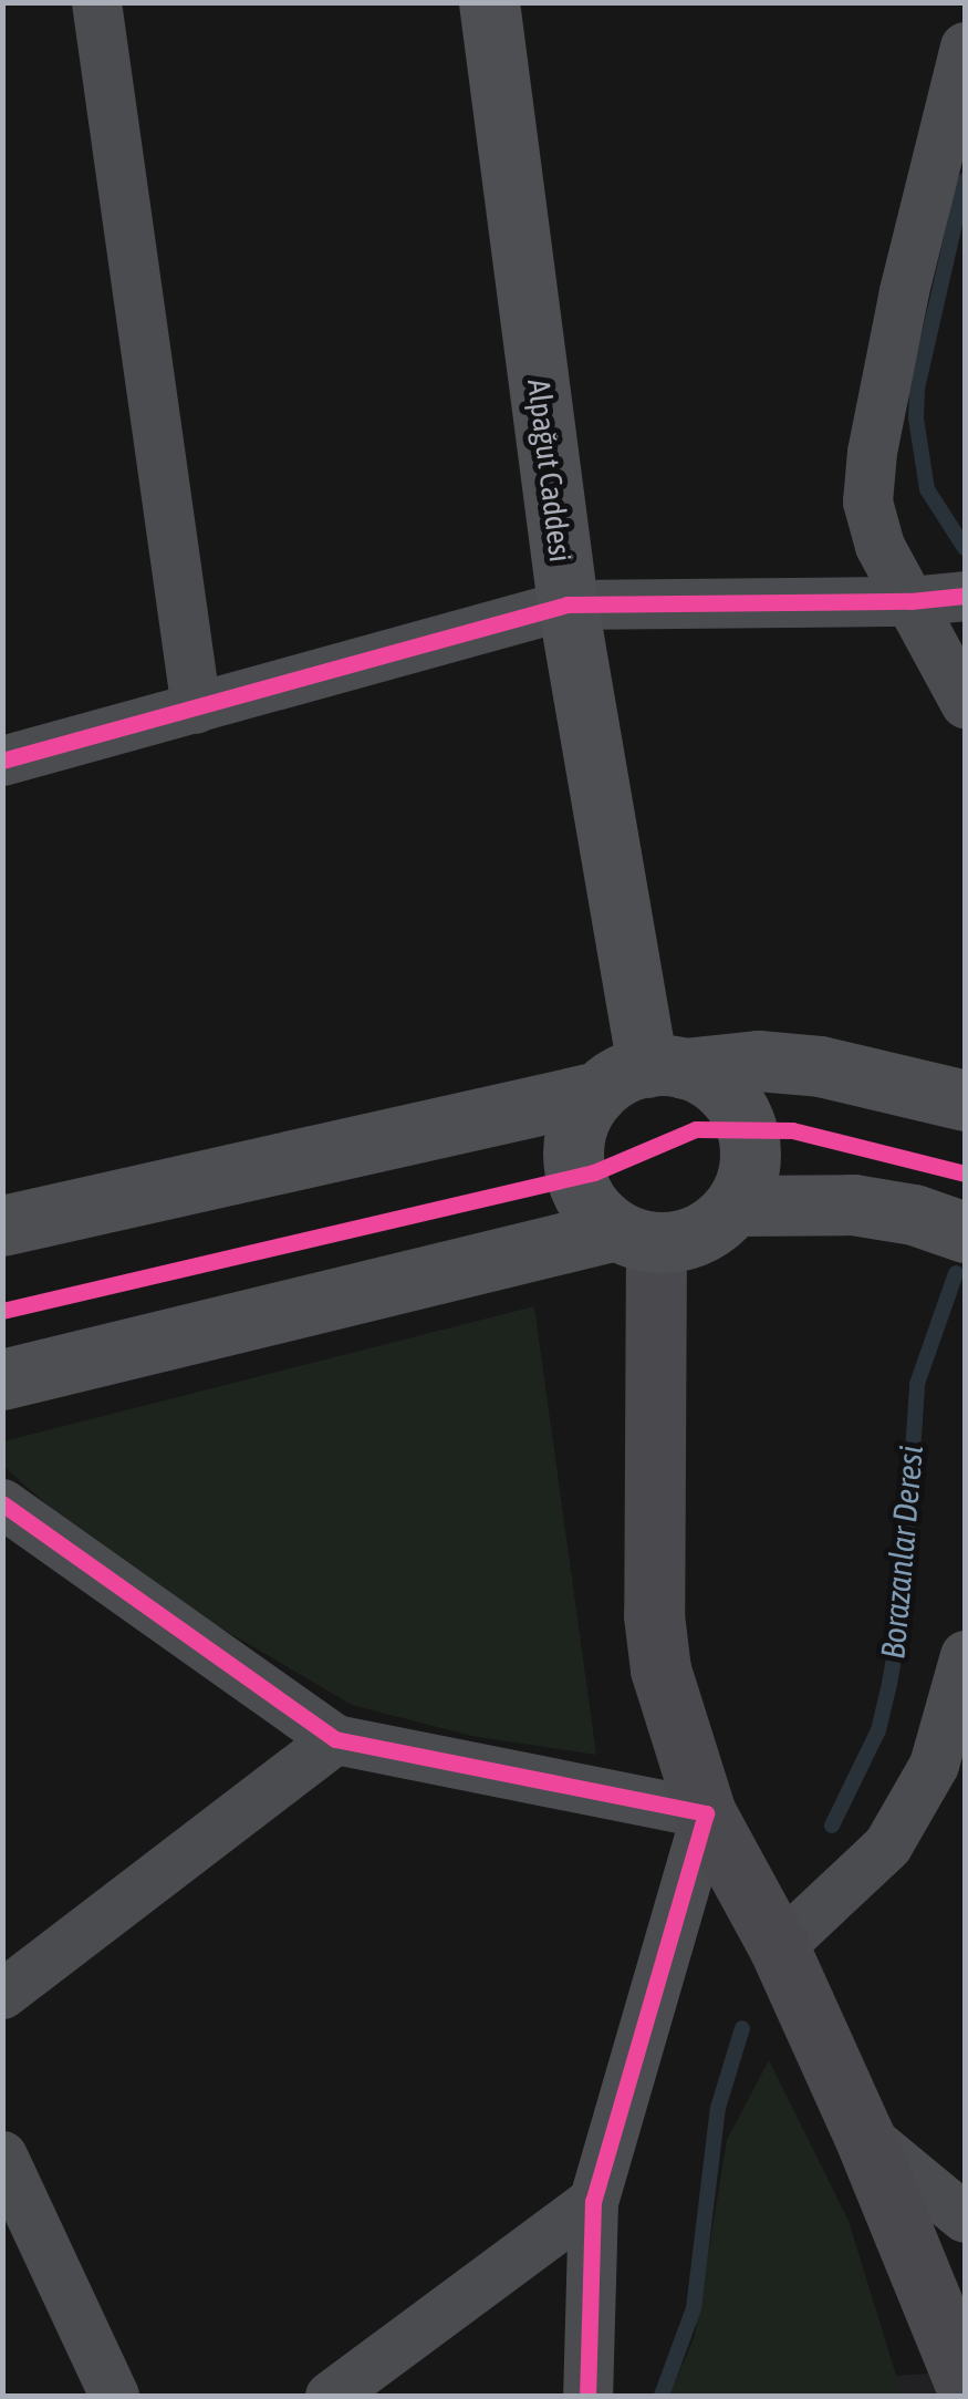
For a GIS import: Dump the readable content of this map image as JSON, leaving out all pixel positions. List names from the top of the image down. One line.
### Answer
{"streets":{"main road":["Alpağut Caddesi"]},"water":["Borazanlar Deresi"]}
